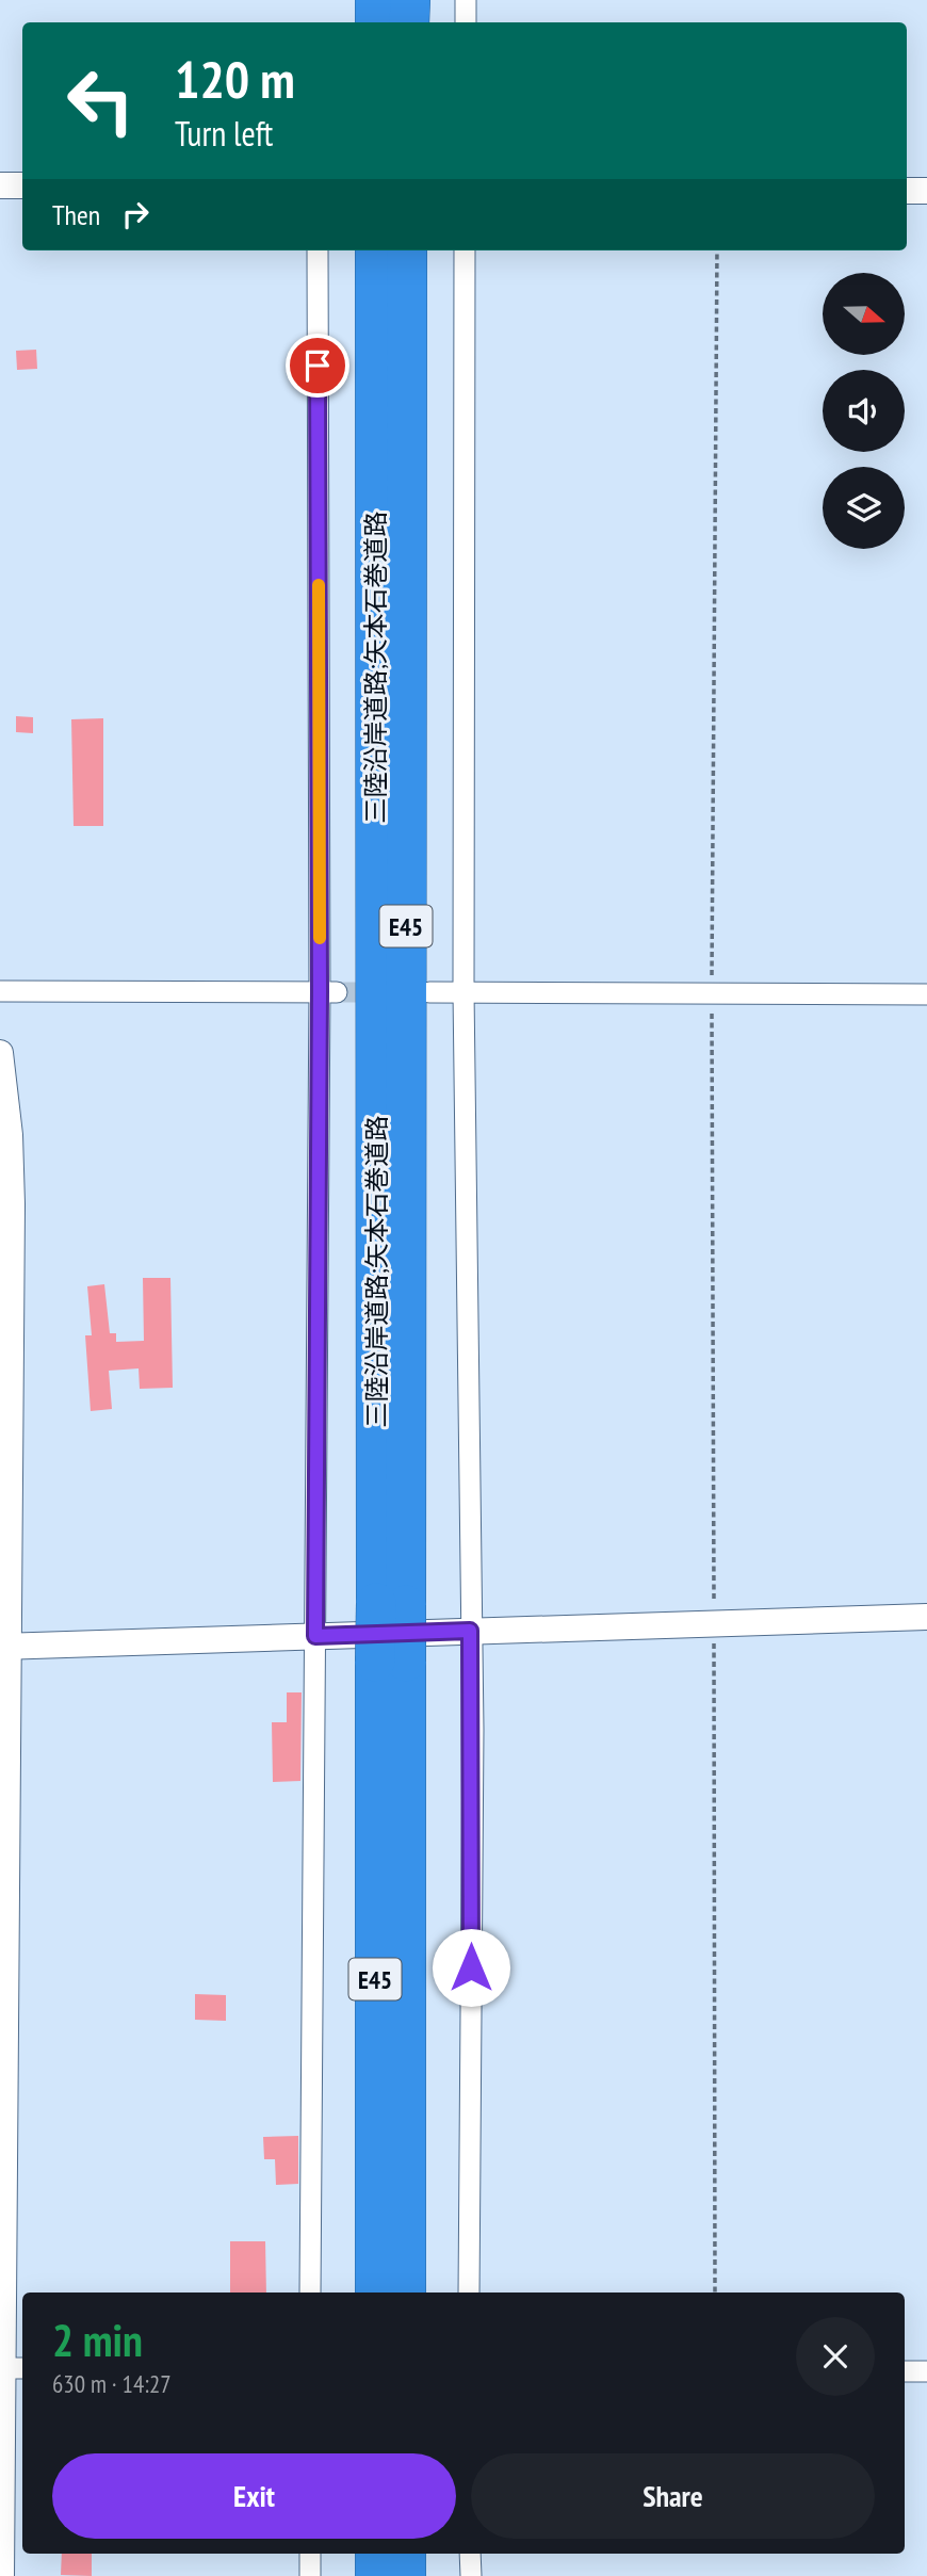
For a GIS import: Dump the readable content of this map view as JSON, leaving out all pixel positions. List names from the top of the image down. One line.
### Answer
{"streets":{"highway":["三陸沿岸道路;矢本石巻道路","E45"]},"north":"right","page":{"turn":["120 m","Turn left"],"then":"Then","heading":["2 min","630 m · 14:27"],"buttons":["Exit","Share"]}}
